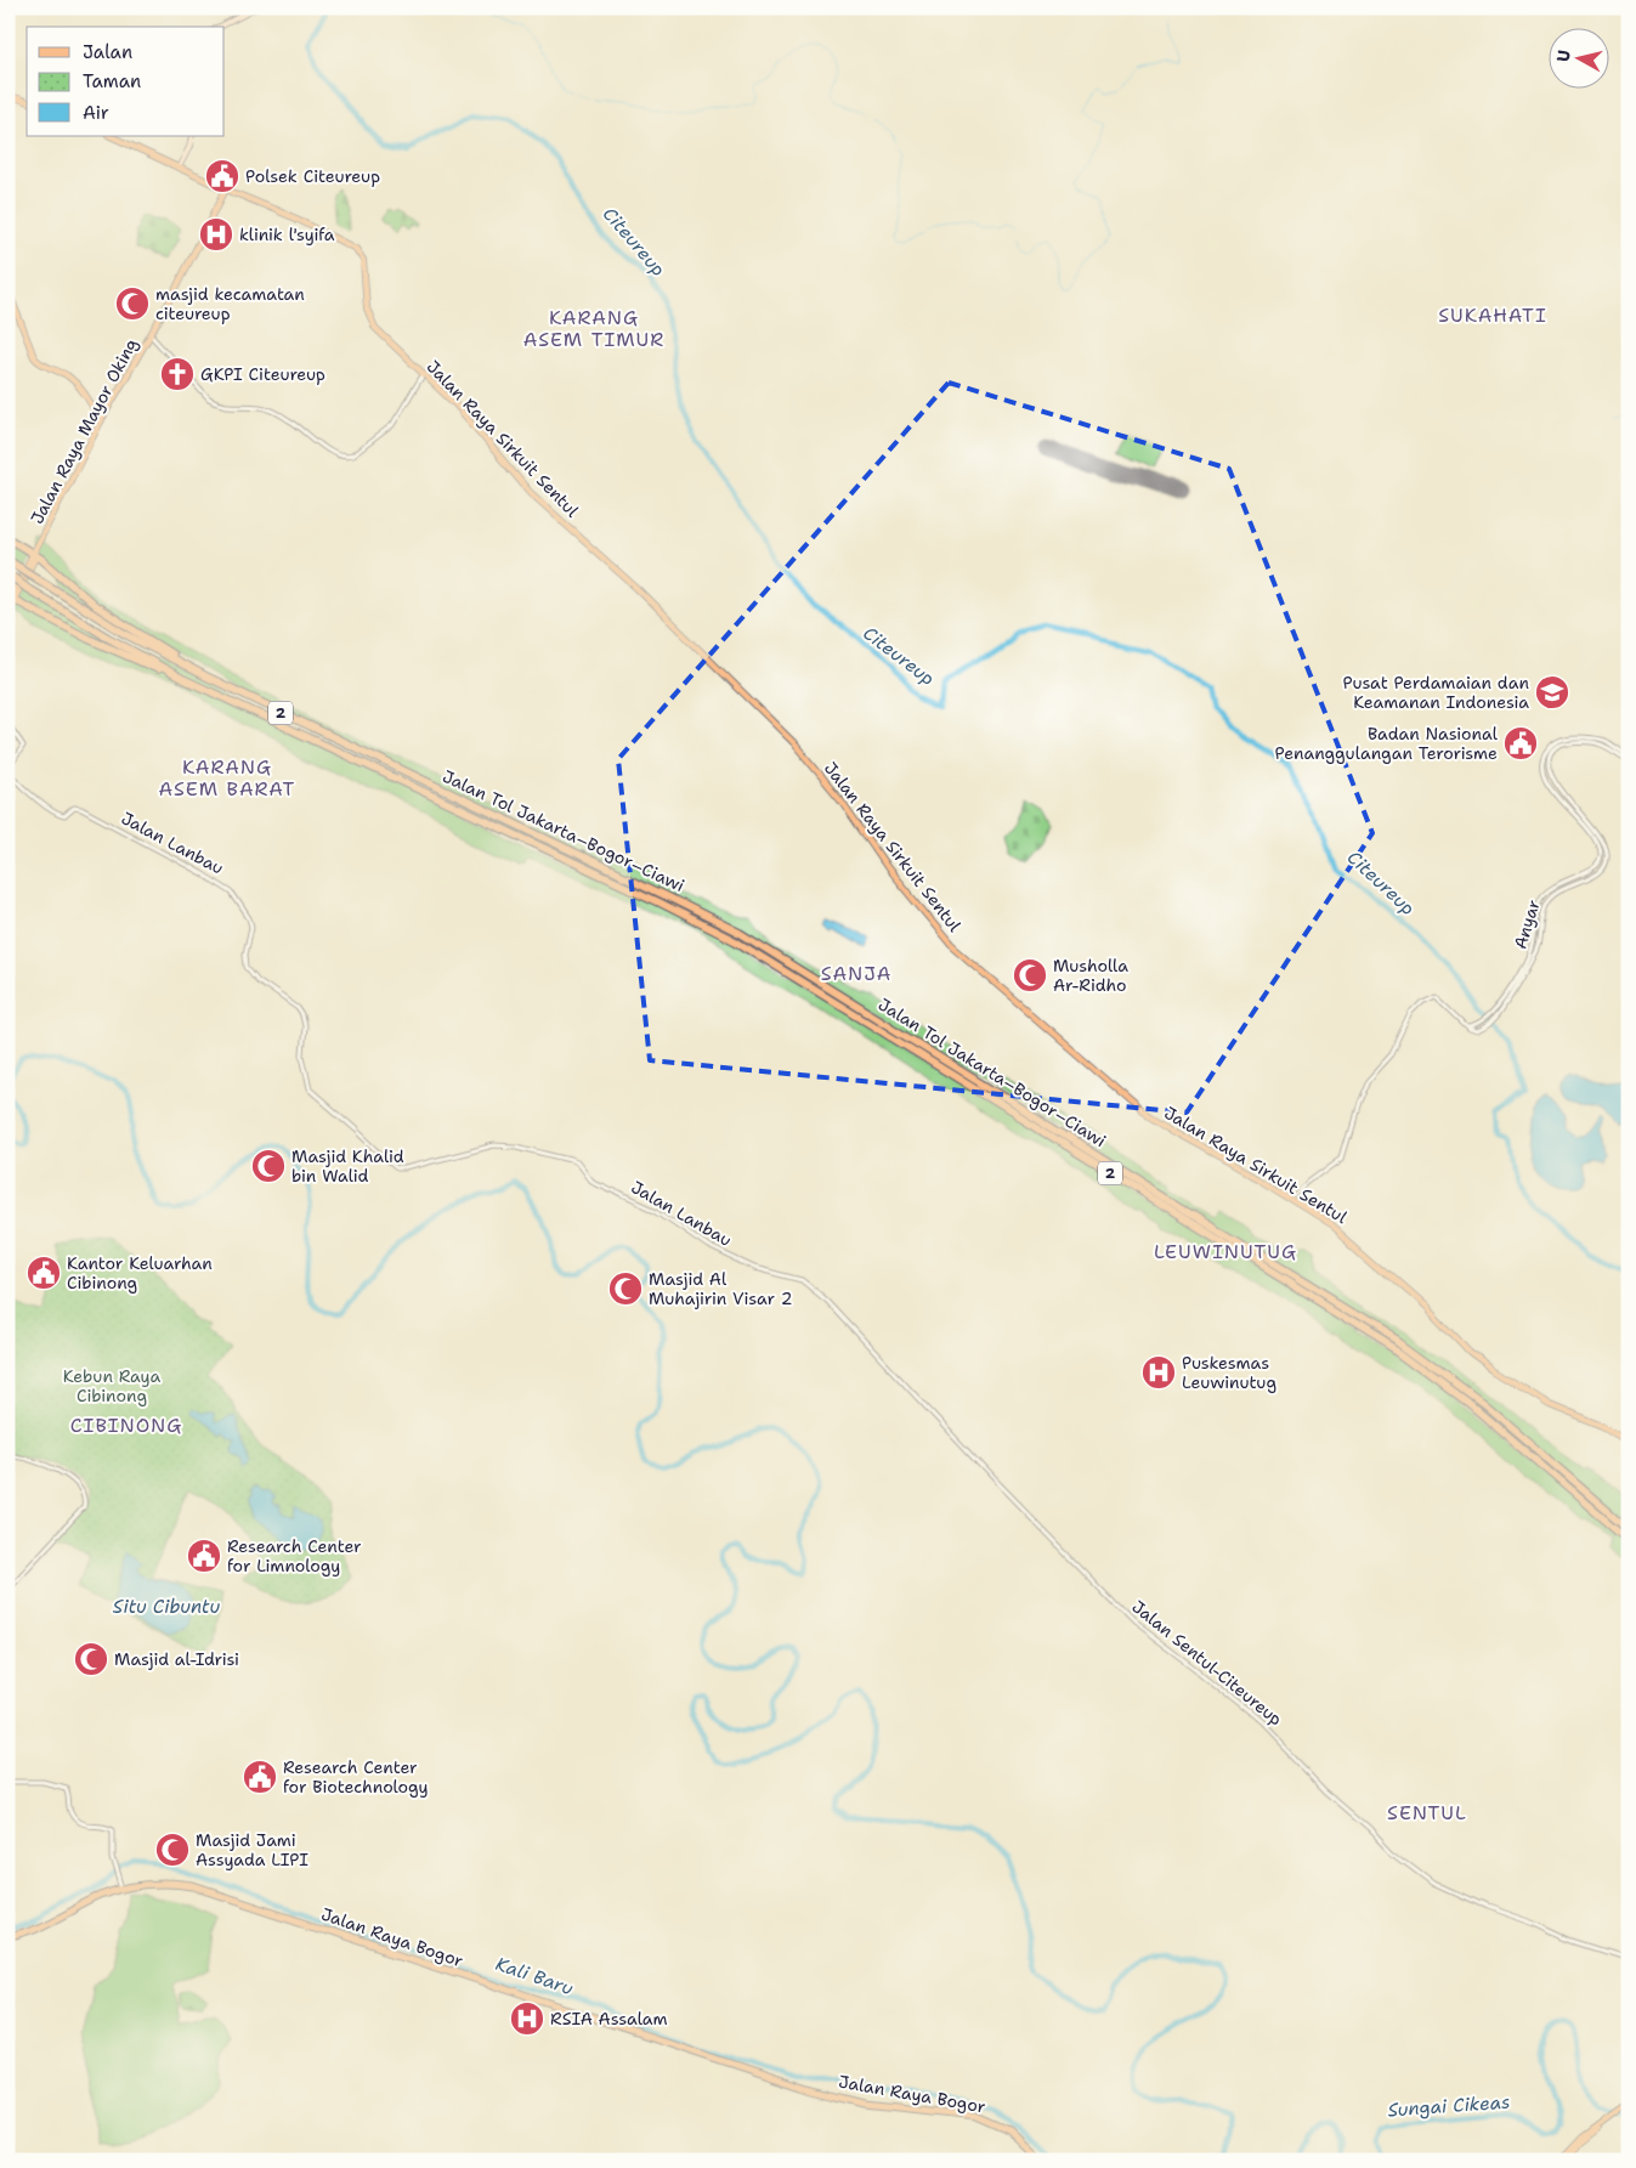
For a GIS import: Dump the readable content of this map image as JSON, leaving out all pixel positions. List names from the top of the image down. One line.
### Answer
{"streets":{"highway":["2","Jalan Tol Jakarta–Bogor–Ciawi","Jalan Raya Bogor"],"main road":["Jalan Raya Mayor Oking","Jalan Raya Sirkuit Sentul"],"street":["Jalan Lanbau","Anyar","Jalan Sentul-Citeureup"]},"crossings":[["Jalan Raya Mayor Oking","Jalan Raya Sirkuit Sentul"],["Jalan Lanbau","Jalan Sentul-Citeureup"]],"districts":["SUKAHATI","KARANG ASEM TIMUR","KARANG ASEM BARAT","SANJA","LEUWINUTUG","CIBINONG","SENTUL"],"water":["Citeureup","Situ Cibuntu","Kali Baru","Sungai Cikeas"],"parks":["Kebun Raya Cibinong"],"places":{"public building":["Polsek Citeureup","Badan Nasional Penanggulangan Terorisme","Kantor Keluarhan Cibinong","Research Center for Limnology","Research Center for Biotechnology"],"hospital":["klinik l'syifa","Puskesmas Leuwinutug","RSIA Assalam"],"mosque":["masjid kecamatan citeureup","Musholla Ar-Ridho","Masjid Khalid bin Walid","Masjid Al Muhajirin Visar 2","Masjid al-Idrisi","Masjid Jami Assyada LIPI"],"church":["GKPI Citeureup"],"school or university":["Pusat Perdamaian dan Keamanan Indonesia"]},"legend":["Jalan","Taman","Air"],"north":"left"}
